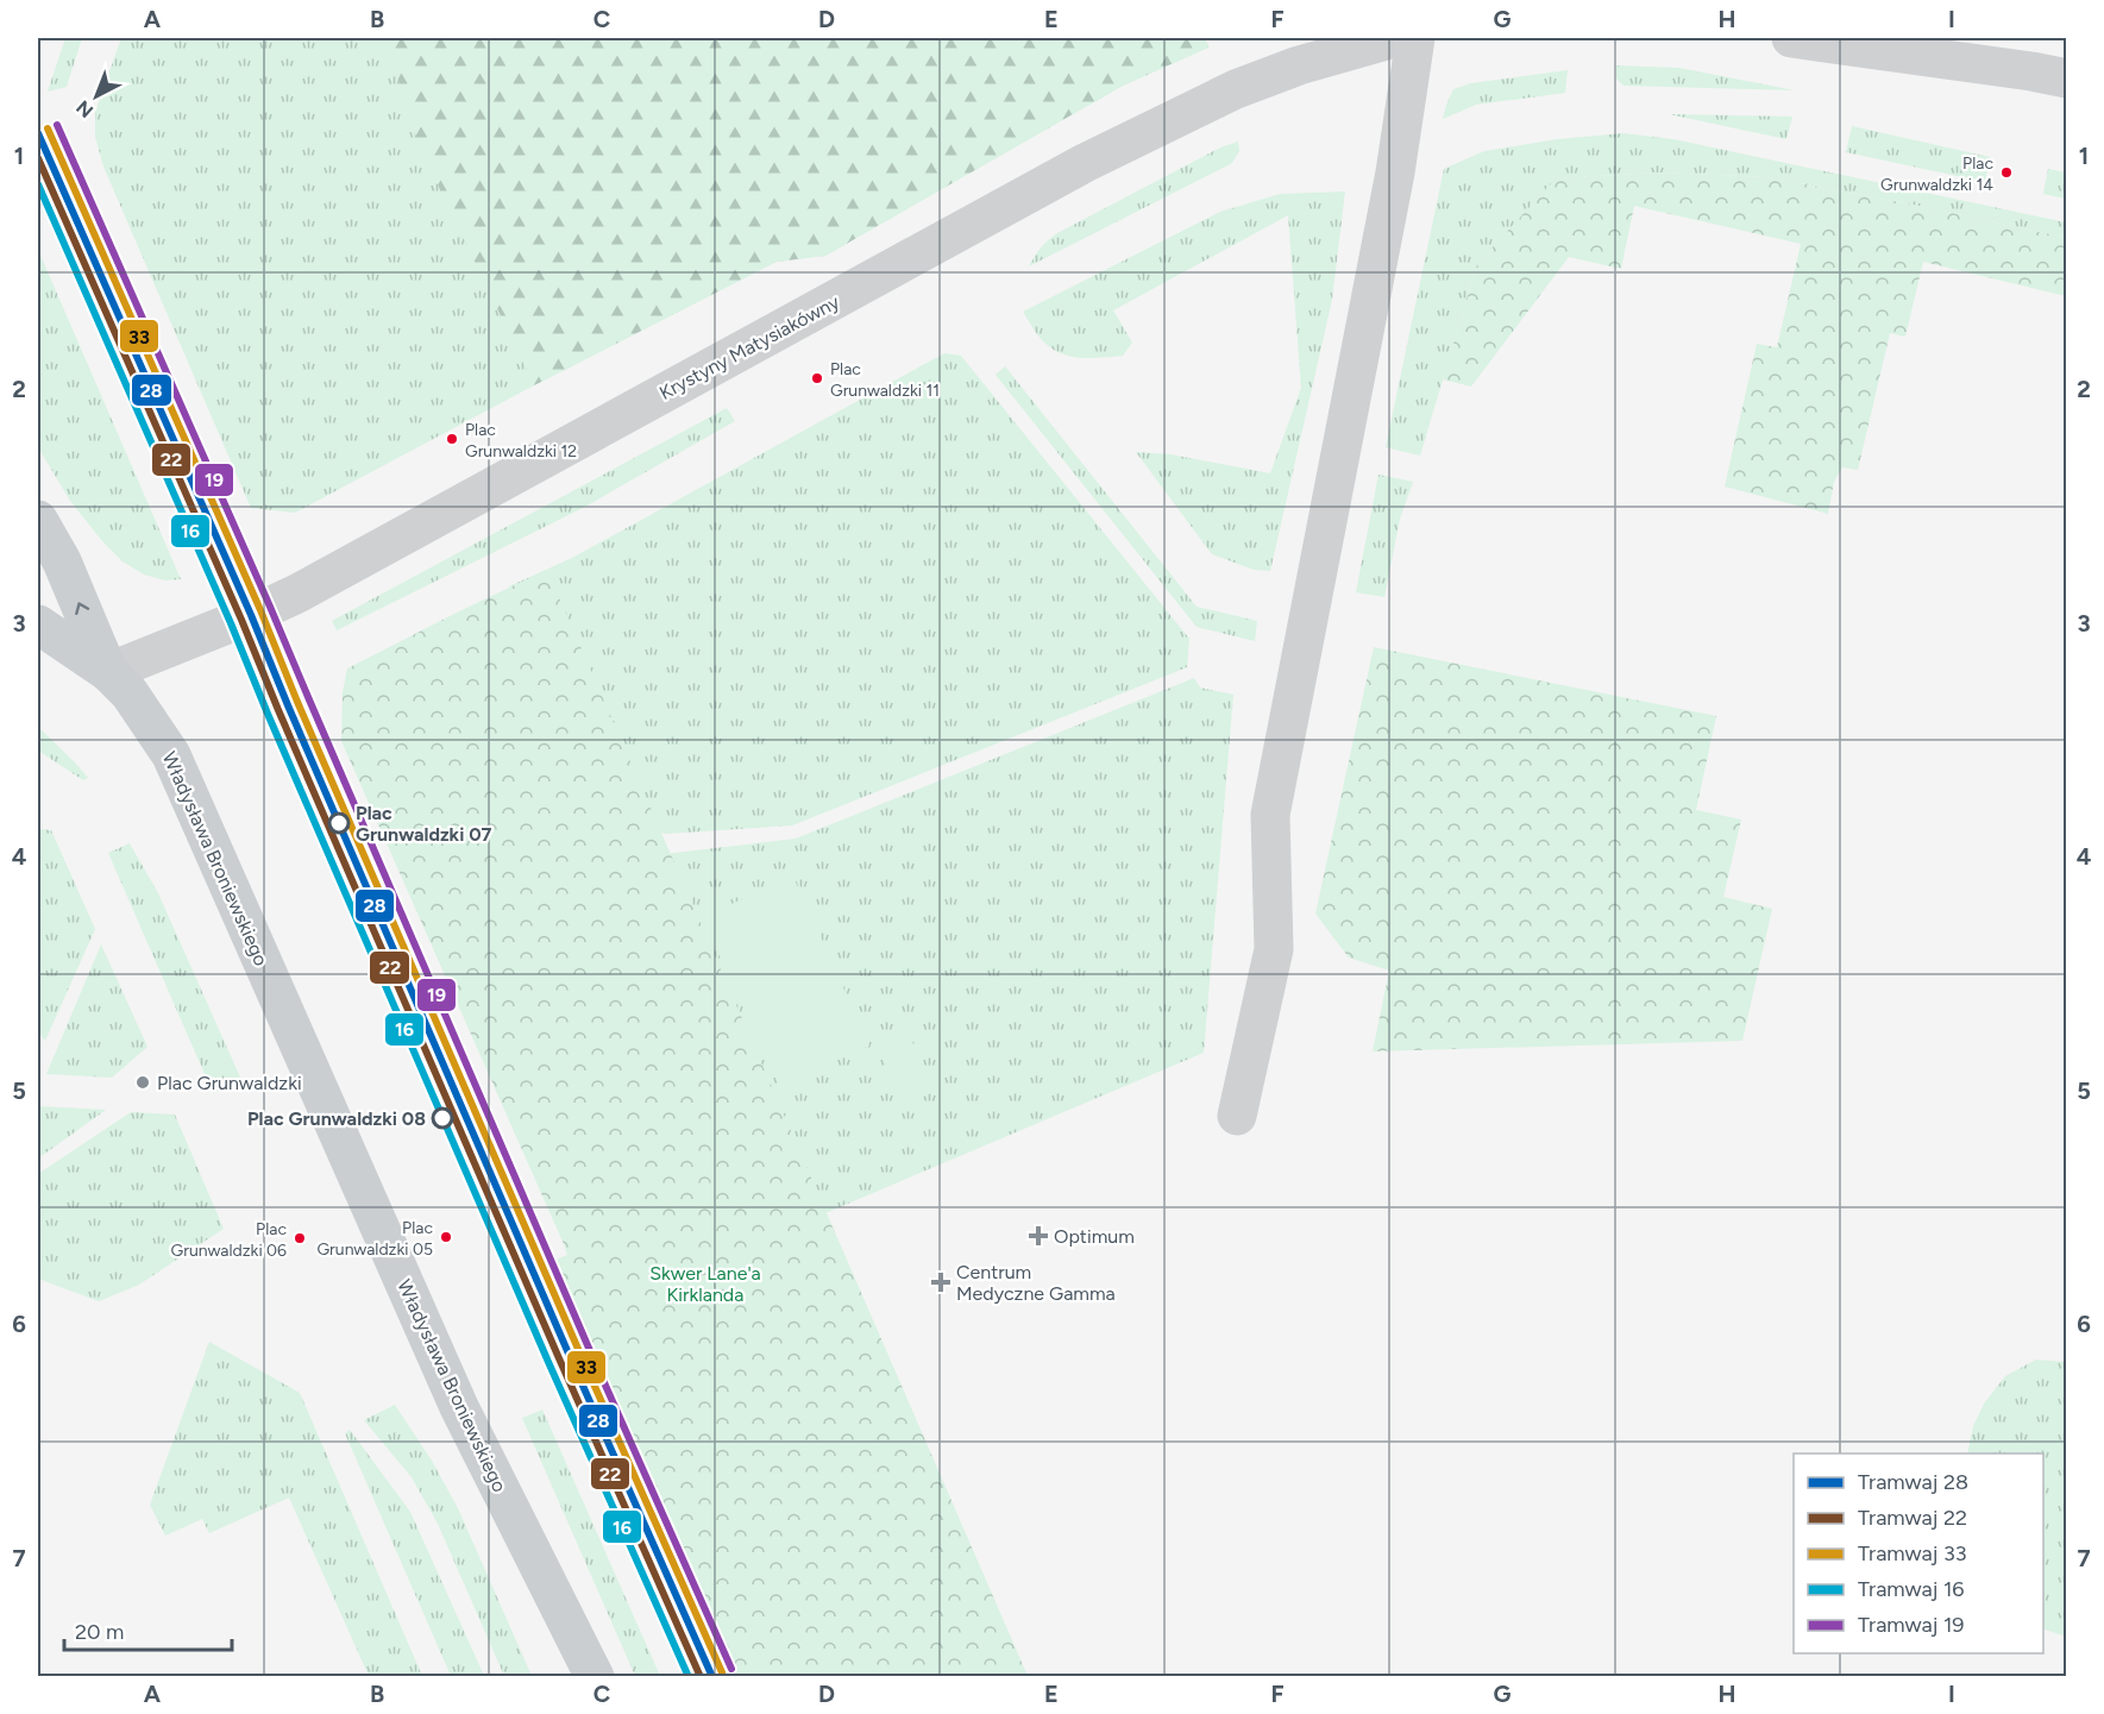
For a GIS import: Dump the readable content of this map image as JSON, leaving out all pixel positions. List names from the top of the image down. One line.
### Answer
{"streets":{"main road":["Władysława Broniewskiego"],"street":["Krystyny Matysiakówny"]},"crossings":[["Krystyny Matysiakówny","Władysława Broniewskiego"]],"parks":["Skwer Lane'a Kirklanda"],"places":{"other":["Plac Grunwaldzki 14","Plac Grunwaldzki 11","Plac Grunwaldzki 12","Plac Grunwaldzki 07","Plac Grunwaldzki","Plac Grunwaldzki 08","Plac Grunwaldzki 05","Plac Grunwaldzki 06"],"health":["Optimum","Centrum Medyczne Gamma"]},"lines":["tram line 19","tram line 33","tram line 28","tram line 22","tram line 16"],"legend":["Tramwaj 28","Tramwaj 22","Tramwaj 33","Tramwaj 16","Tramwaj 19"],"scale_bar":"20 m","north":"bottom left","grid":{"columns":["A","B","C","D","E","F","G","H","I"],"rows":["1","2","3","4","5","6","7"]}}
